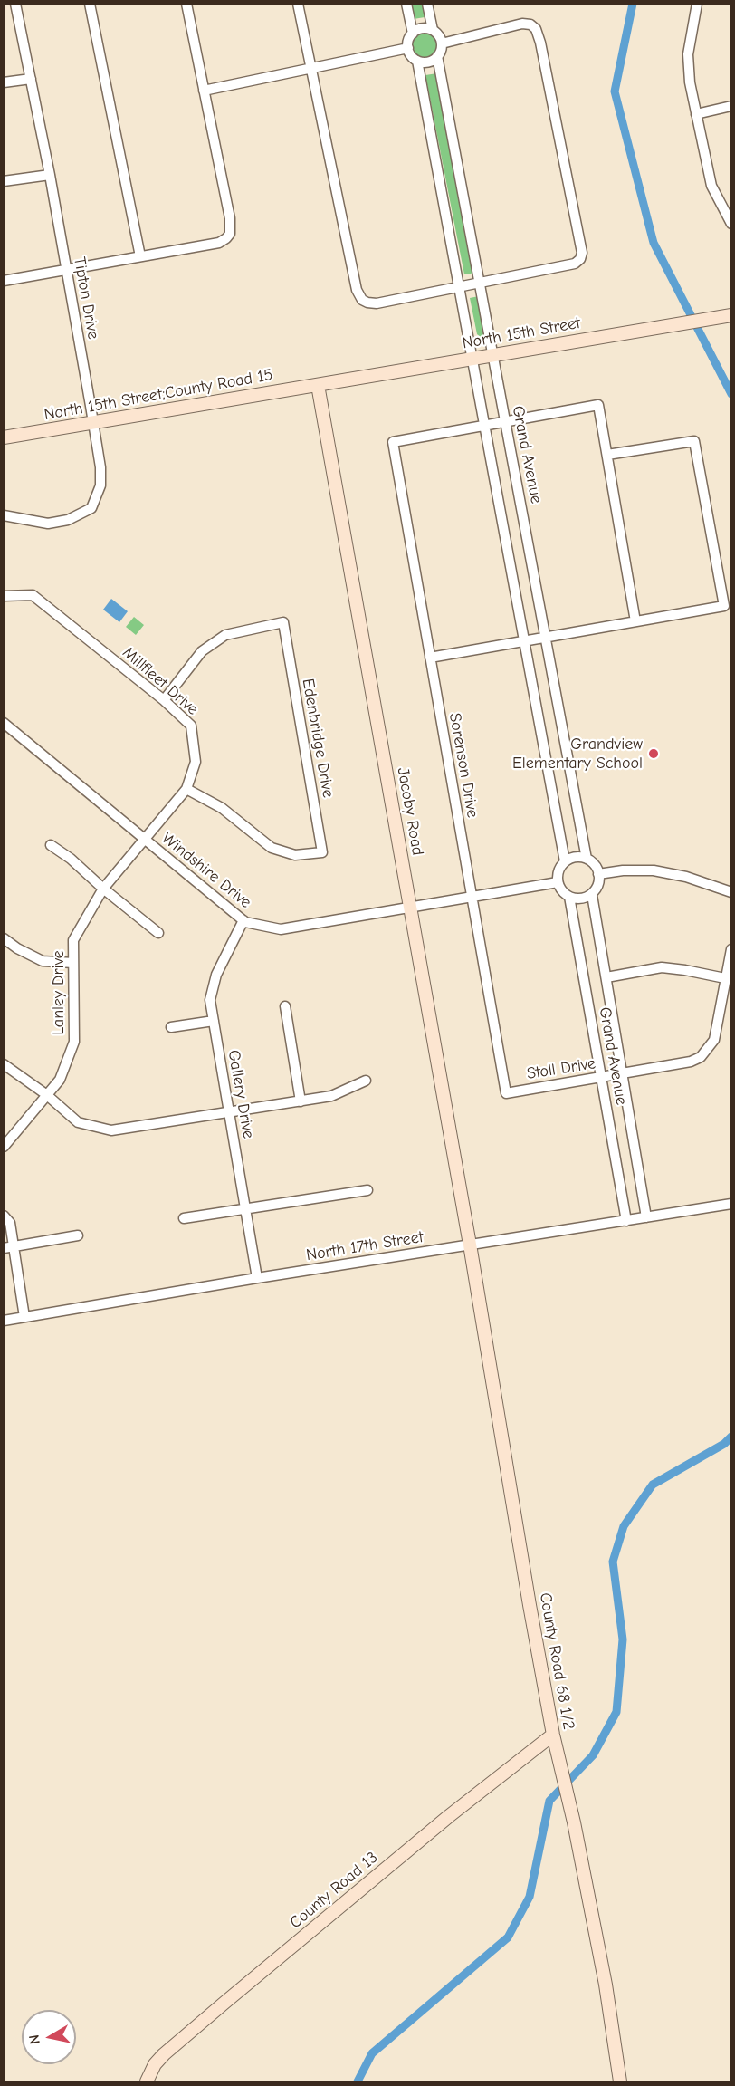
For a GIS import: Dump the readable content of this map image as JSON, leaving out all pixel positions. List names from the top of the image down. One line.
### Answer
{"streets":{"street":["Tipton Drive","North 15th Street","North 15th Street;County Road 15","Grand Avenue","Millfleet Drive","Edenbridge Drive","Sorenson Drive","Jacoby Road","Windshire Drive","Lanley Drive","Stoll Drive","Gallery Drive","North 17th Street","County Road 68 1/2","County Road 13"]},"crossings":[["Tipton Drive","North 15th Street;County Road 15"],["North 15th Street","North 15th Street;County Road 15"],["North 15th Street","Grand Avenue"],["North 15th Street","Jacoby Road"],["North 15th Street;County Road 15","Jacoby Road"],["Grand Avenue","Windshire Drive"],["Grand Avenue","Stoll Drive"],["Grand Avenue","North 17th Street"],["Millfleet Drive","Edenbridge Drive"],["Millfleet Drive","Windshire Drive"],["Millfleet Drive","Lanley Drive"],["Sorenson Drive","Windshire Drive"],["Sorenson Drive","Stoll Drive"],["Jacoby Road","Windshire Drive"],["Jacoby Road","North 17th Street"],["Jacoby Road","County Road 68 1/2"],["Windshire Drive","Lanley Drive"],["Windshire Drive","Gallery Drive"],["Gallery Drive","North 17th Street"],["North 17th Street","County Road 68 1/2"],["County Road 68 1/2","County Road 13"]],"places":["Grandview Elementary School"],"north":"left"}
